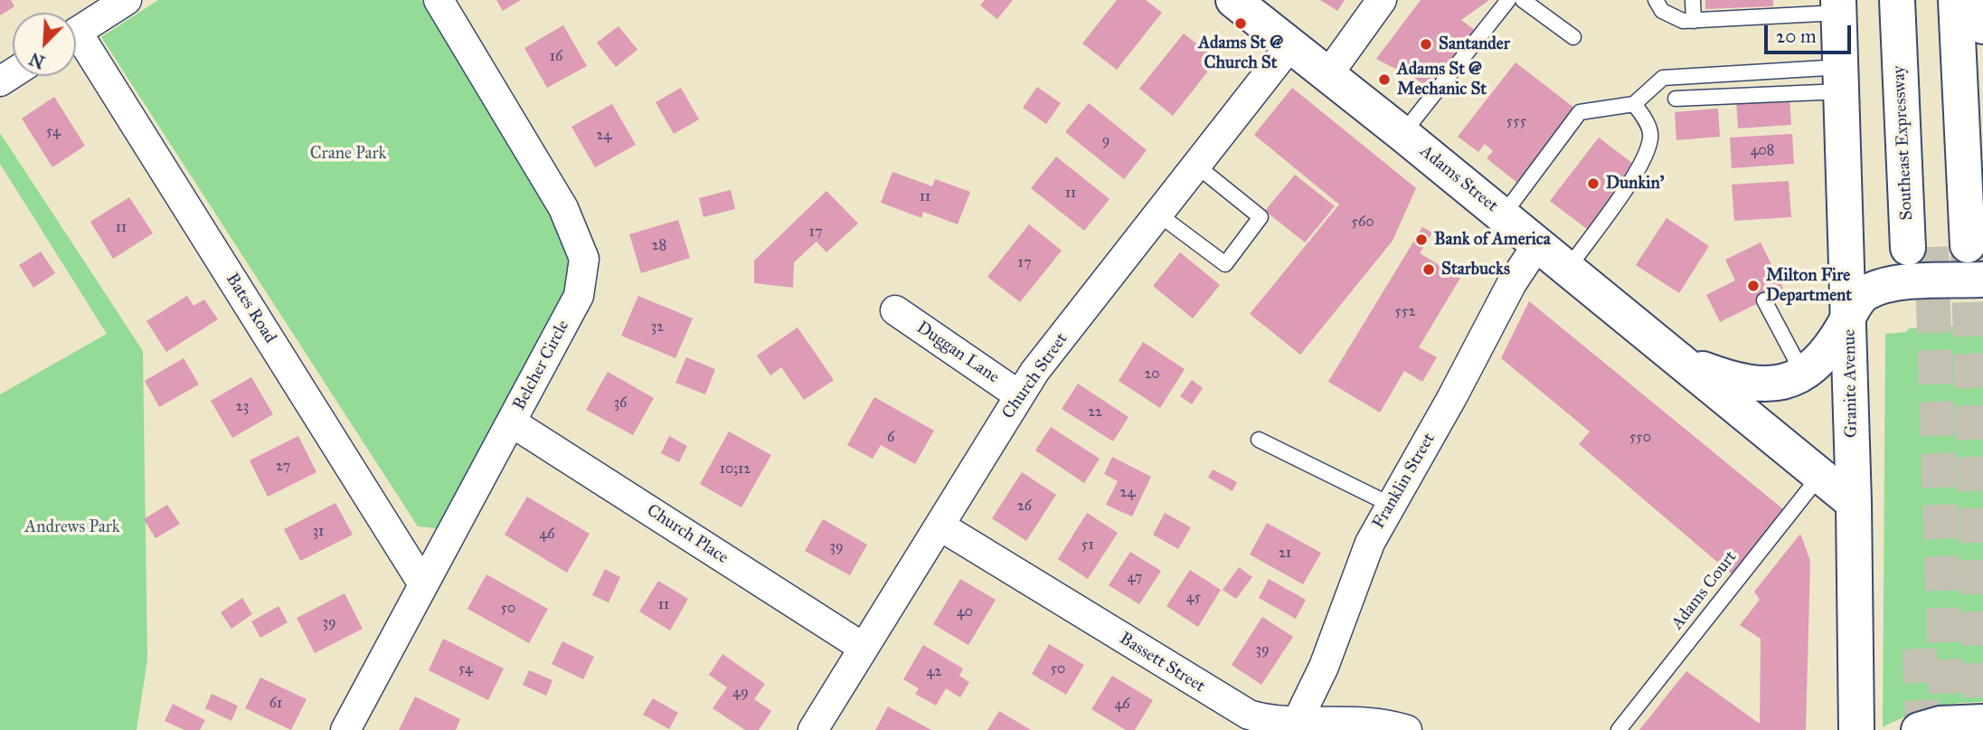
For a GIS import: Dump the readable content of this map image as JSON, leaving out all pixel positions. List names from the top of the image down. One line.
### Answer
{"streets":{"main road":["Southeast Expressway","Adams Street","Granite Avenue"],"street":["Bates Road","Duggan Lane","Belcher Circle","Church Street","Franklin Street","Church Place","Bassett Street"],"lane":["Adams Court"]},"crossings":[["Adams Street","Church Street"],["Adams Street","Granite Avenue"],["Adams Street","Franklin Street"],["Adams Street","Adams Court"],["Bates Road","Belcher Circle"],["Duggan Lane","Church Street"],["Belcher Circle","Church Place"],["Church Street","Church Place"],["Church Street","Bassett Street"],["Franklin Street","Bassett Street"]],"parks":["Crane Park","Andrews Park"],"places":["Adams St @ Church St","Santander","Adams St @ Mechanic St","Dunkin'","Bank of America","Starbucks","Milton Fire Department"],"house_numbers":["16","555","54","24","9","408","11","11","560","11","17","28","17","552","32","20","36","23","22","6","550","27","10;12","24","26","31","46","51","39","21","47","45","11","50","40","39","39","54","50","42","49","61","46"],"scale_bar":"20 m","north":"bottom left"}
